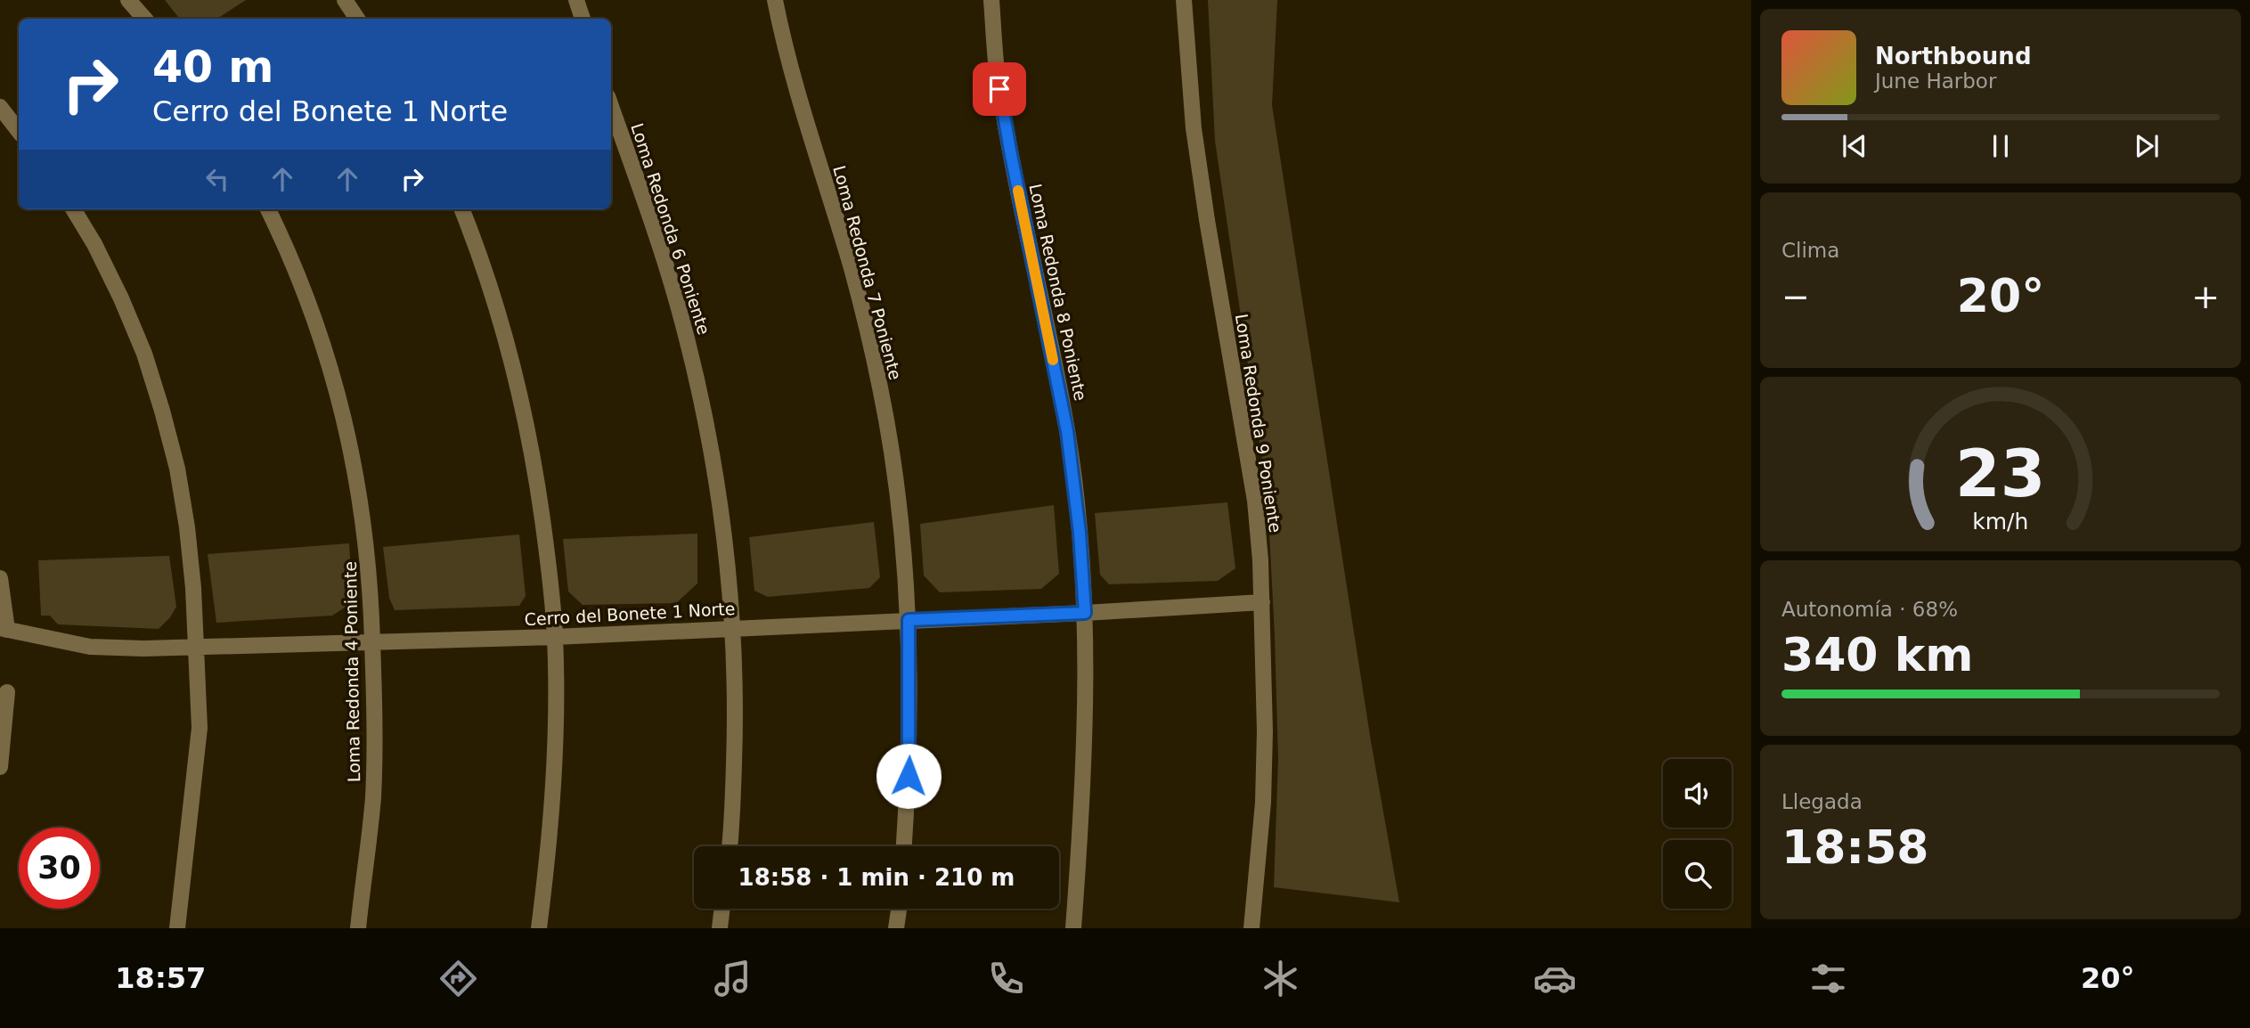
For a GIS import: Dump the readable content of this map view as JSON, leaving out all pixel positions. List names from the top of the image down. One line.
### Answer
{"streets":{"street":["Loma Redonda 6 Poniente","Loma Redonda 7 Poniente","Loma Redonda 8 Poniente","Loma Redonda 9 Poniente","Cerro del Bonete 1 Norte","Loma Redonda 4 Poniente"]},"crossings":[["Loma Redonda 6 Poniente","Cerro del Bonete 1 Norte"],["Loma Redonda 7 Poniente","Cerro del Bonete 1 Norte"],["Loma Redonda 8 Poniente","Cerro del Bonete 1 Norte"],["Loma Redonda 9 Poniente","Cerro del Bonete 1 Norte"],["Cerro del Bonete 1 Norte","Loma Redonda 4 Poniente"]],"page":{"turn":["40 m","Cerro del Bonete 1 Norte"],"song":["Northbound","June Harbor"],"tile":["Clima",["Autonomía · 68%","340 km"],["Llegada","18:58"]],"heat":["−","20°","+"],"limit":"30","trip":"18:58 · 1 min · 210 m","tabs":["18:57","20°"],"gauge":["23","km/h"]}}
